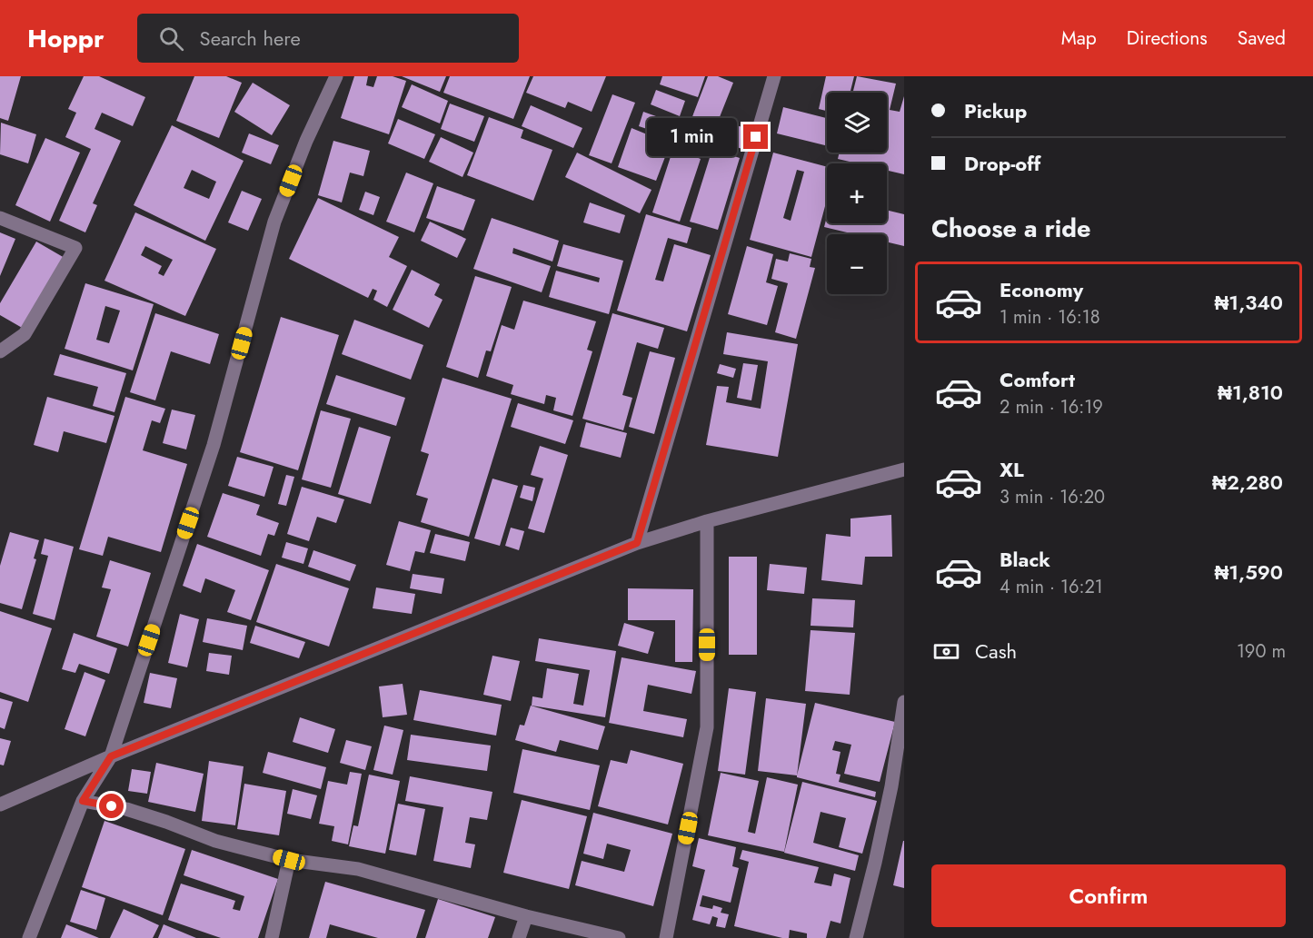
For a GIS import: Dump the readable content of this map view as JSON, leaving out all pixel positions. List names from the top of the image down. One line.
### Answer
{"page":{"header":"Hoppr","search":"Search here","nav":["Map","Directions","Saved"],"banner":["Pickup","Drop-off"],"map_buttons":["+","−"],"bubble":"1 min","heading":"Choose a ride","list":[{"name":"Economy","note":"1 min · 16:18","value":"₦1,340"},{"name":"Comfort","note":"2 min · 16:19","value":"₦1,810"},{"name":"XL","note":"3 min · 16:20","value":"₦2,280"},{"name":"Black","note":"4 min · 16:21","value":"₦1,590"}],"pay":["Cash","190 m"],"buttons":"Confirm"}}
